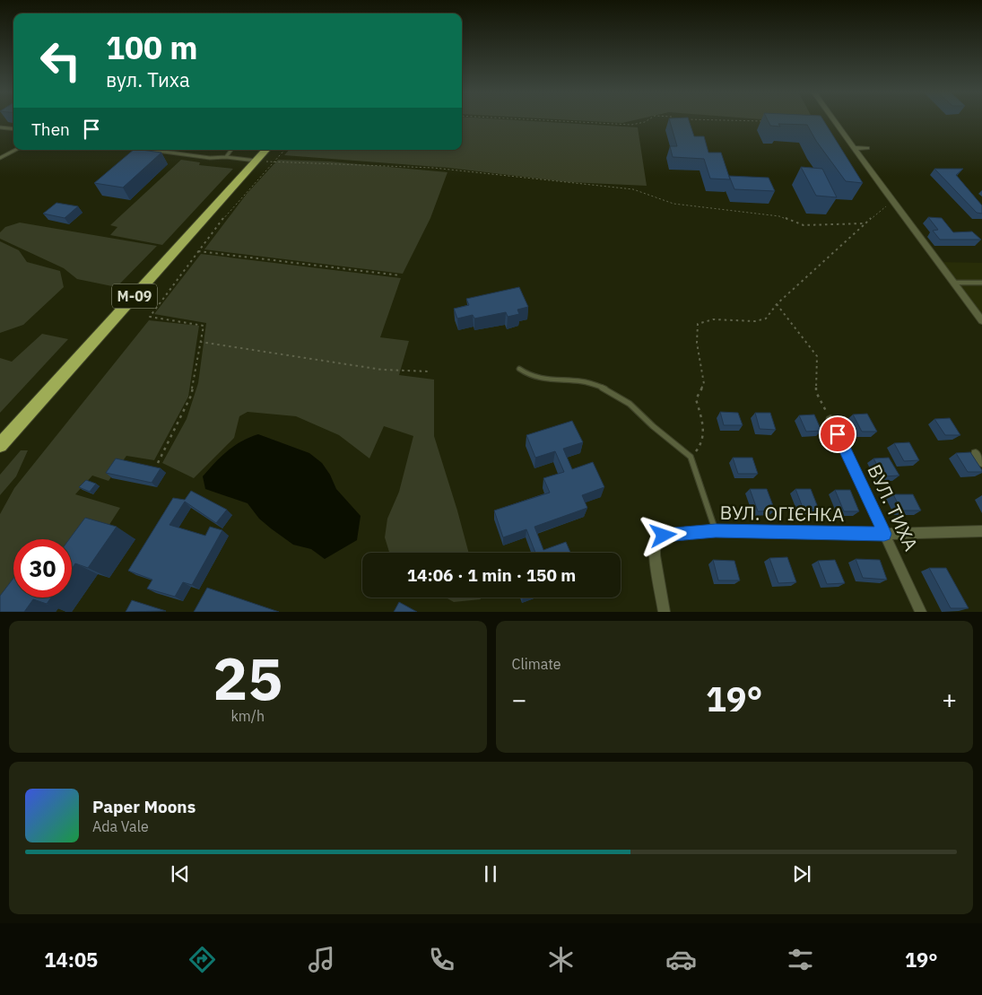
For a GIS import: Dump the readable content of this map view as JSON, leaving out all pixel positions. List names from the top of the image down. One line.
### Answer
{"streets":{"highway":["М-09"],"street":["ВУЛ. ТИХА","ВУЛ. ОГІЄНКА"]},"crossings":[["ВУЛ. ТИХА","ВУЛ. ОГІЄНКА"]],"page":{"turn":["100 m","вул. Тиха"],"then":"Then","limit":"30","trip":"14:06 · 1 min · 150 m","tile":[["25","km/h"],"Climate"],"heat":["−","19°","+"],"song":["Paper Moons","Ada Vale"],"tabs":["14:05","19°"]}}
